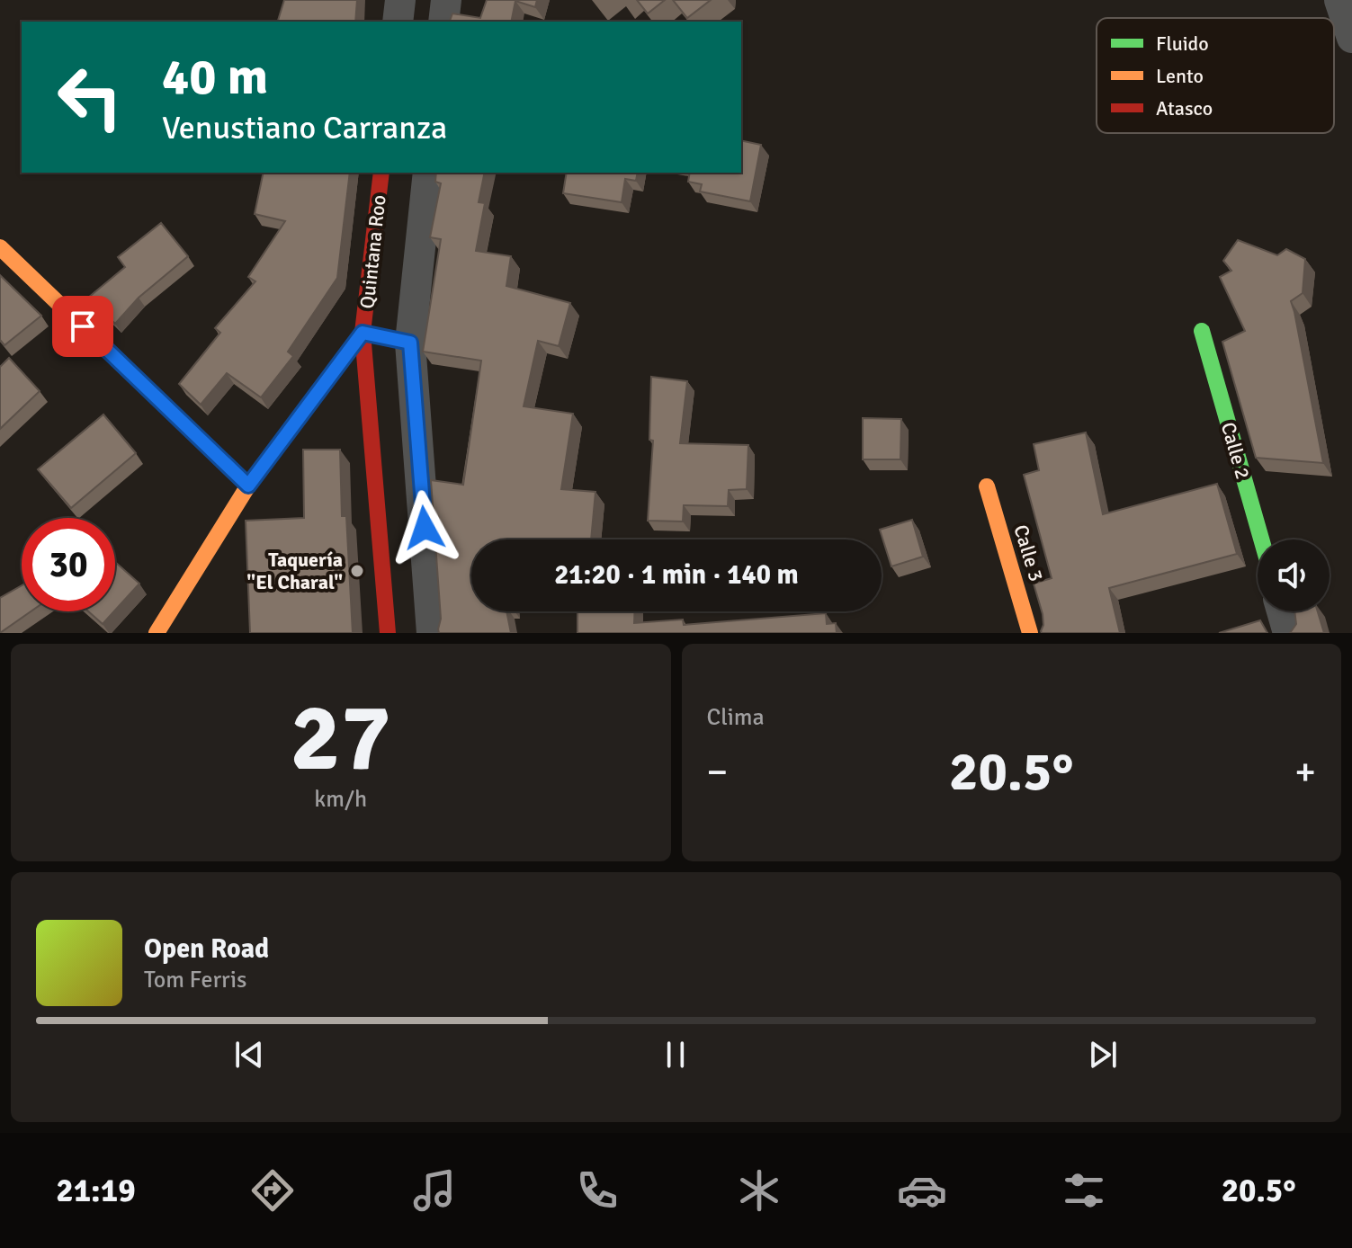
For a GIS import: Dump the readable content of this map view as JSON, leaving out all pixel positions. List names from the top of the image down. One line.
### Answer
{"streets":{"street":["Quintana Roo","Calle 2","Calle 3"]},"places":["Taquería \"El Charal\""],"legend":["Fluido","Lento","Atasco"],"page":{"turn":["40 m","Venustiano Carranza"],"limit":"30","trip":"21:20 · 1 min · 140 m","tile":[["27","km/h"],"Clima"],"heat":["−","20.5°","+"],"song":["Open Road","Tom Ferris"],"tabs":["21:19","20.5°"]}}
